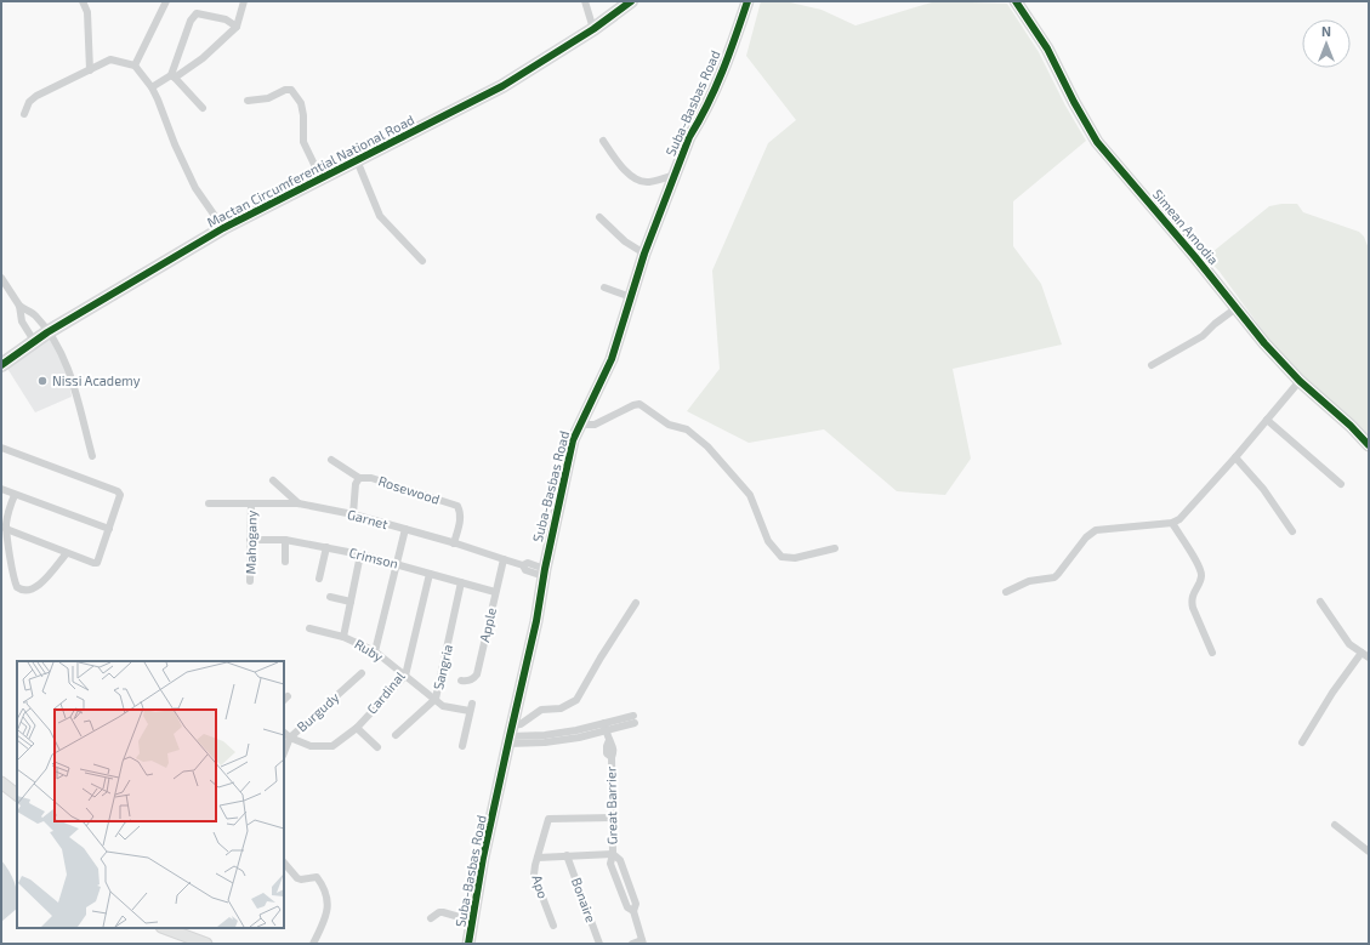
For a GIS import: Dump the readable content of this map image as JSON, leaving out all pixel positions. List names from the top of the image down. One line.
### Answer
{"streets":{"main road":["Mactan Circumferential National Road"],"street":["Suba-Basbas Road","Simean Amodia","Rosewood","Garnet","Mahogany","Crimson","Apple","Ruby","Sangria","Cardinal","Burgudy","Great Barrier","Apo","Bonaire"]},"crossings":[["Suba-Basbas Road","Garnet"],["Rosewood","Garnet"],["Garnet","Mahogany"],["Garnet","Apple"],["Mahogany","Crimson"],["Crimson","Apple"],["Crimson","Sangria"],["Crimson","Cardinal"],["Ruby","Sangria"],["Ruby","Cardinal"],["Cardinal","Burgudy"],["Great Barrier","Apo"]],"places":["Nissi Academy"],"north":"top"}
